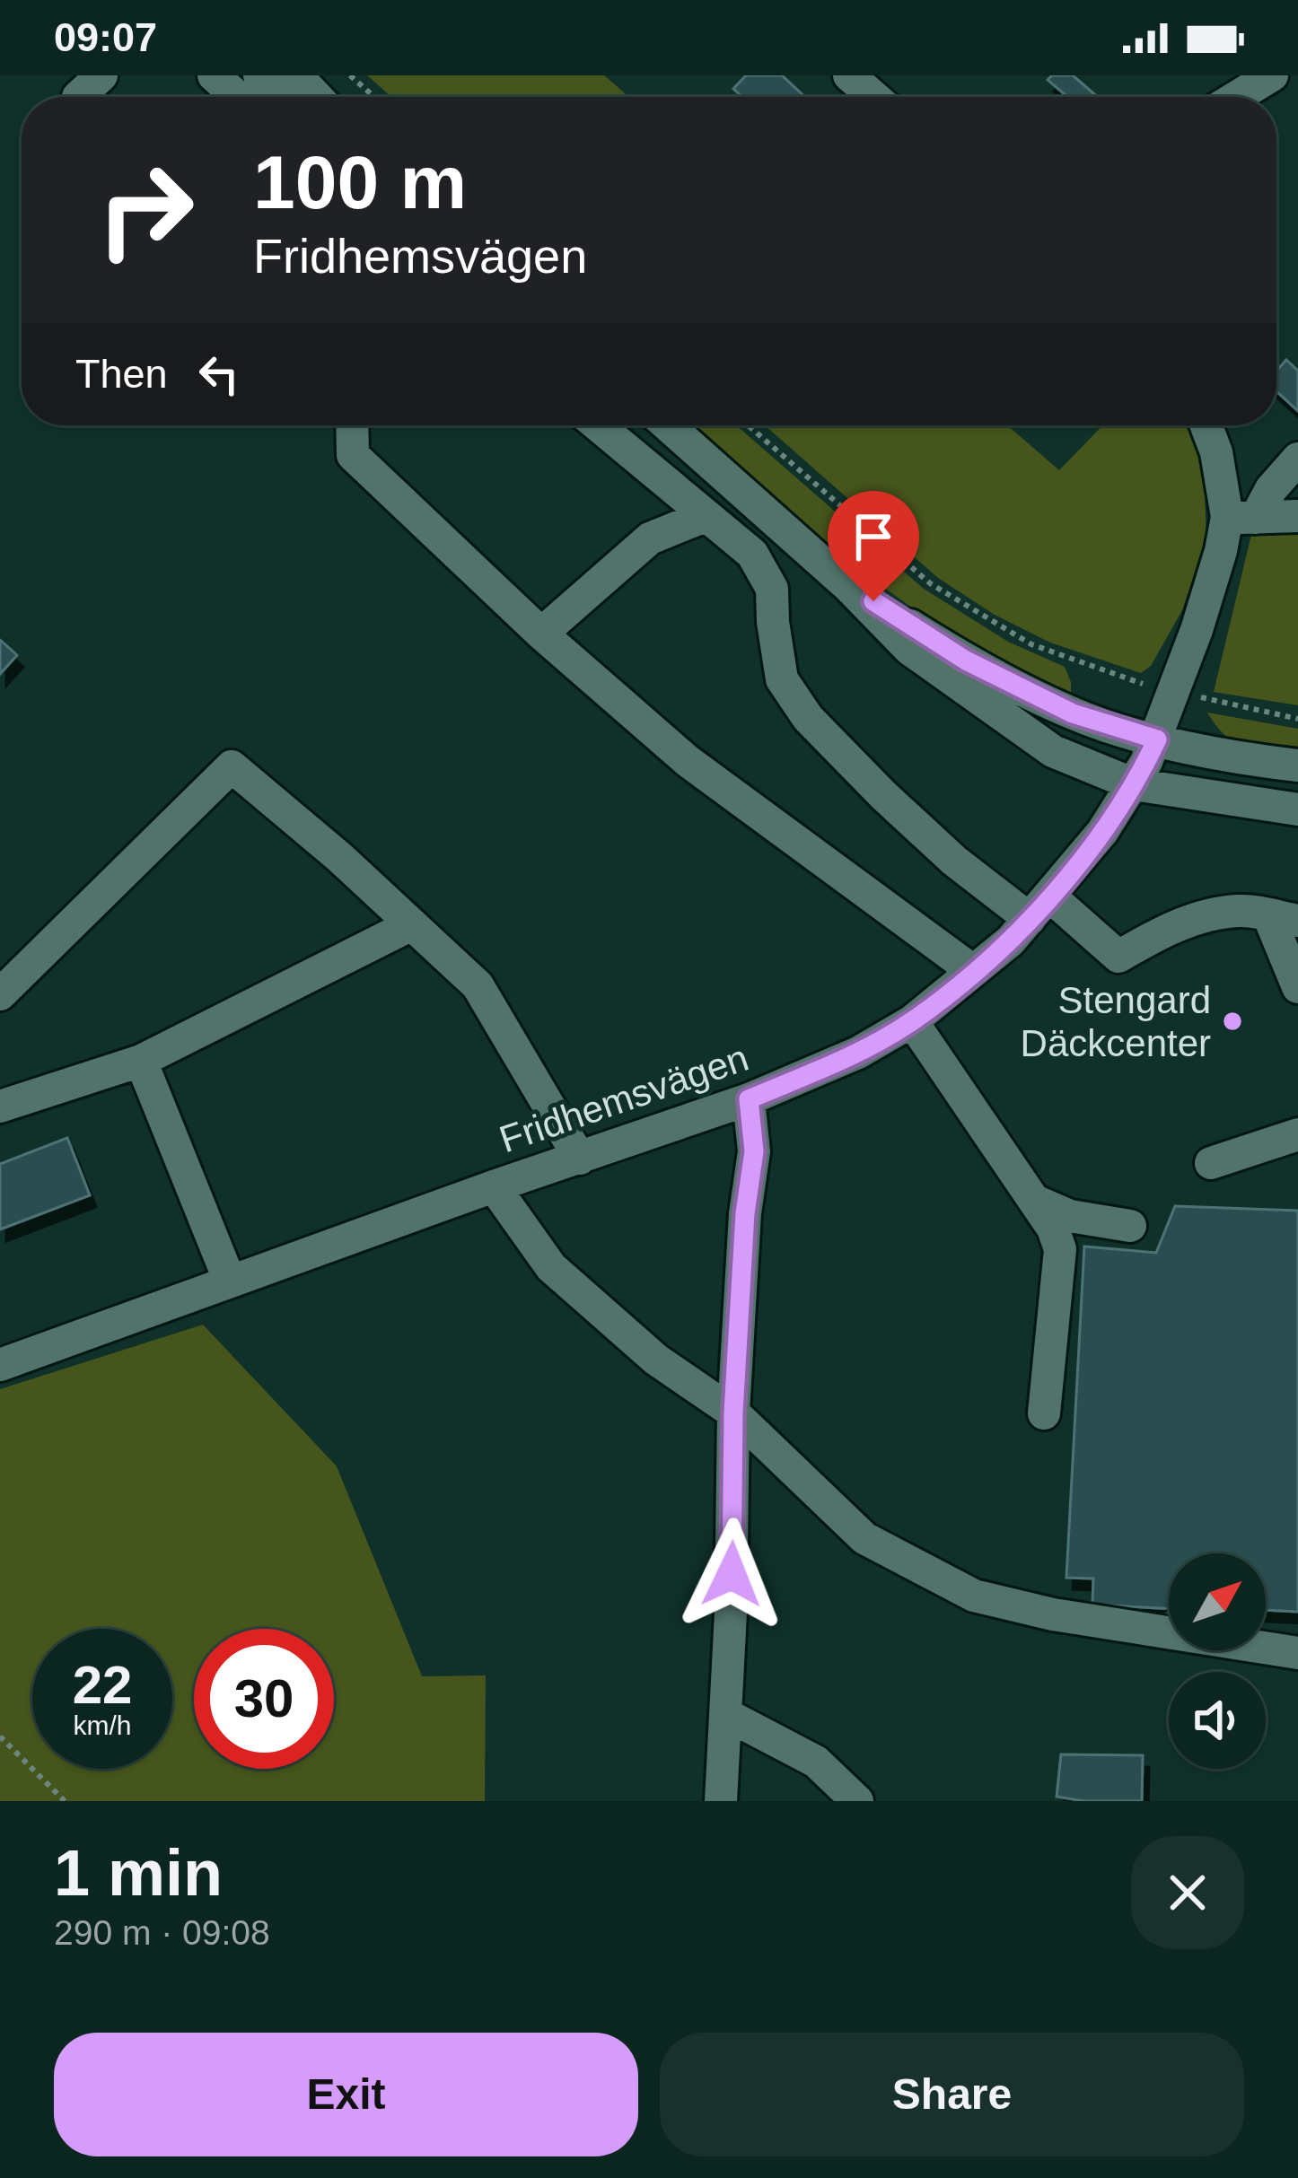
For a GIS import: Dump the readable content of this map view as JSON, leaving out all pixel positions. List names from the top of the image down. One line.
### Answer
{"streets":{"street":["Fridhemsvägen"]},"places":["Stengard Däckcenter"],"north":"top right","page":{"status":"09:07","turn":["100 m","Fridhemsvägen"],"then":"Then","speed":"22 km/h","limit":"30","heading":["1 min","290 m · 09:08"],"buttons":["Exit","Share"]}}
